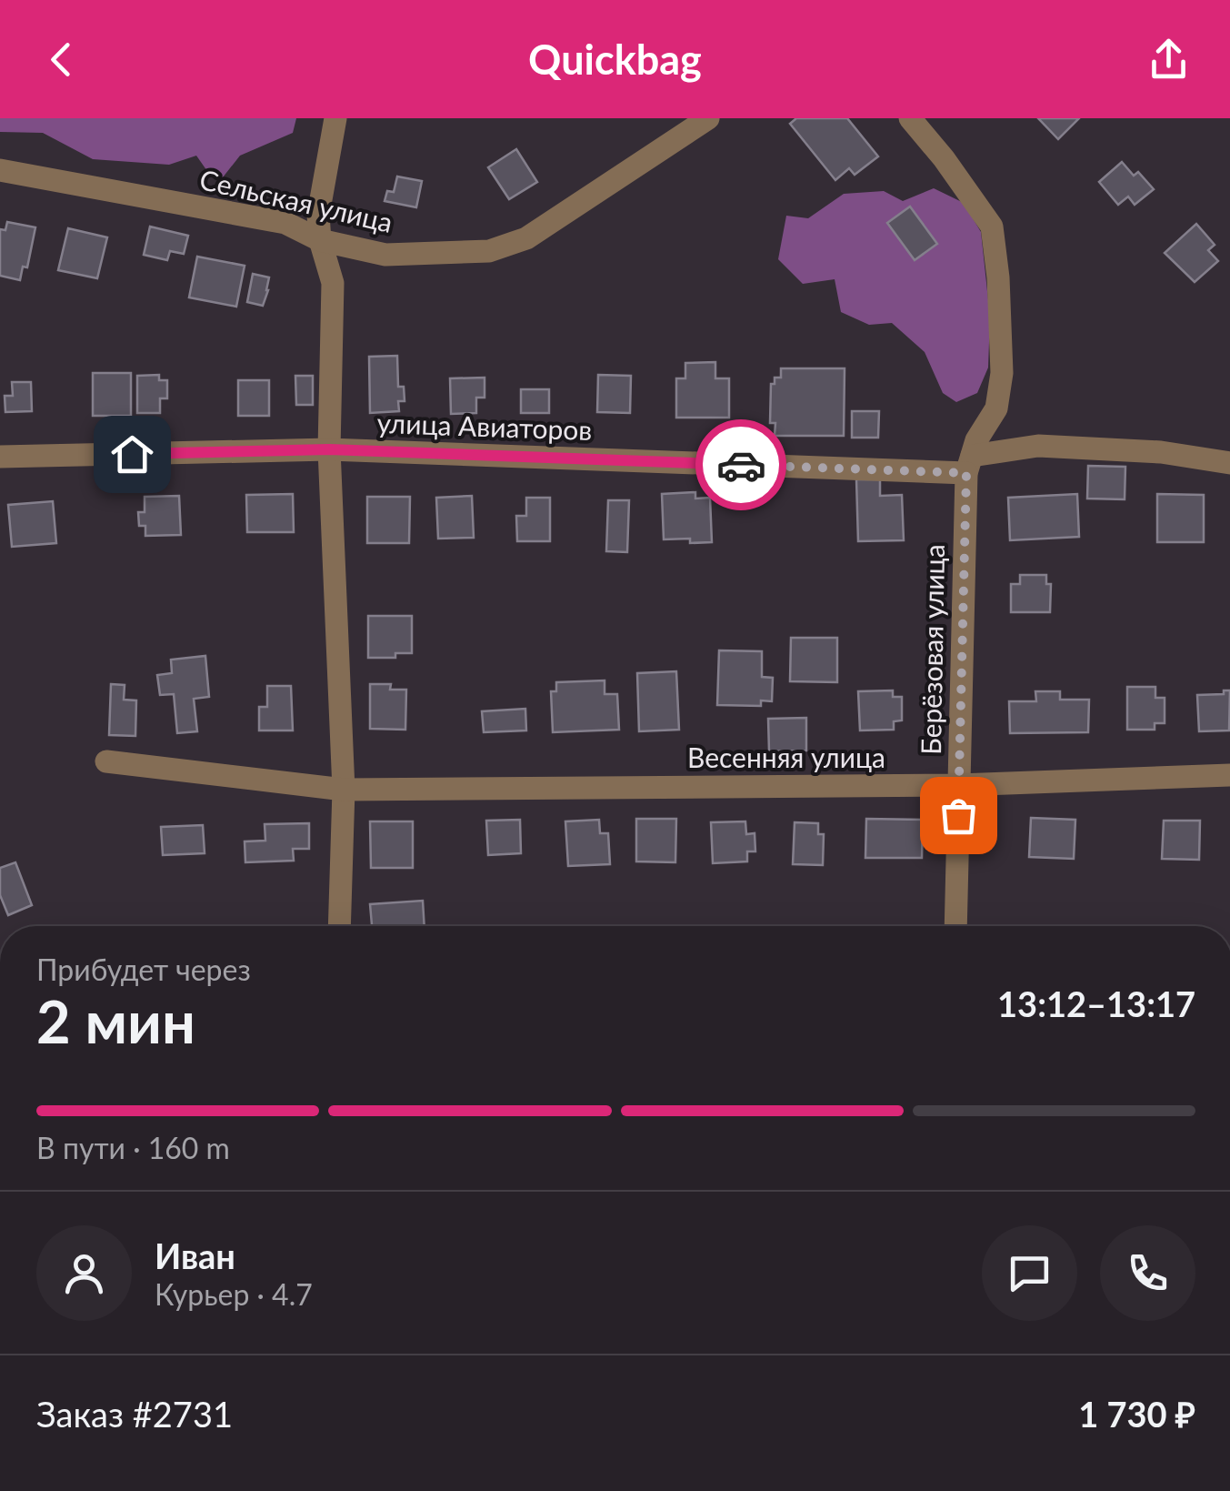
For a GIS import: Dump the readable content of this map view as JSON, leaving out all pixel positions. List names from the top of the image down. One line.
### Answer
{"streets":{"street":["Сельская улица","улица Авиаторов","Берёзовая улица","Весенняя улица"]},"crossings":[["улица Авиаторов","Берёзовая улица"],["Берёзовая улица","Весенняя улица"]],"page":{"header":"Quickbag","heading":["2 мин","Прибудет через","13:12–13:17"],"panel":["Иван","Курьер · 4.7","Заказ #2731","1 730 ₽"],"bar":"В пути · 160 m"}}
